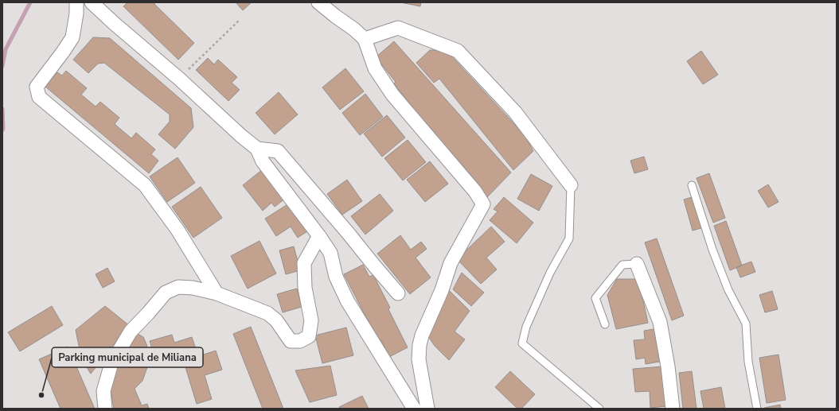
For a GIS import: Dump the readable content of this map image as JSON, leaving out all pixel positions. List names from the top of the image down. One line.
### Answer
{"places":["Parking municipal de Miliana"]}
